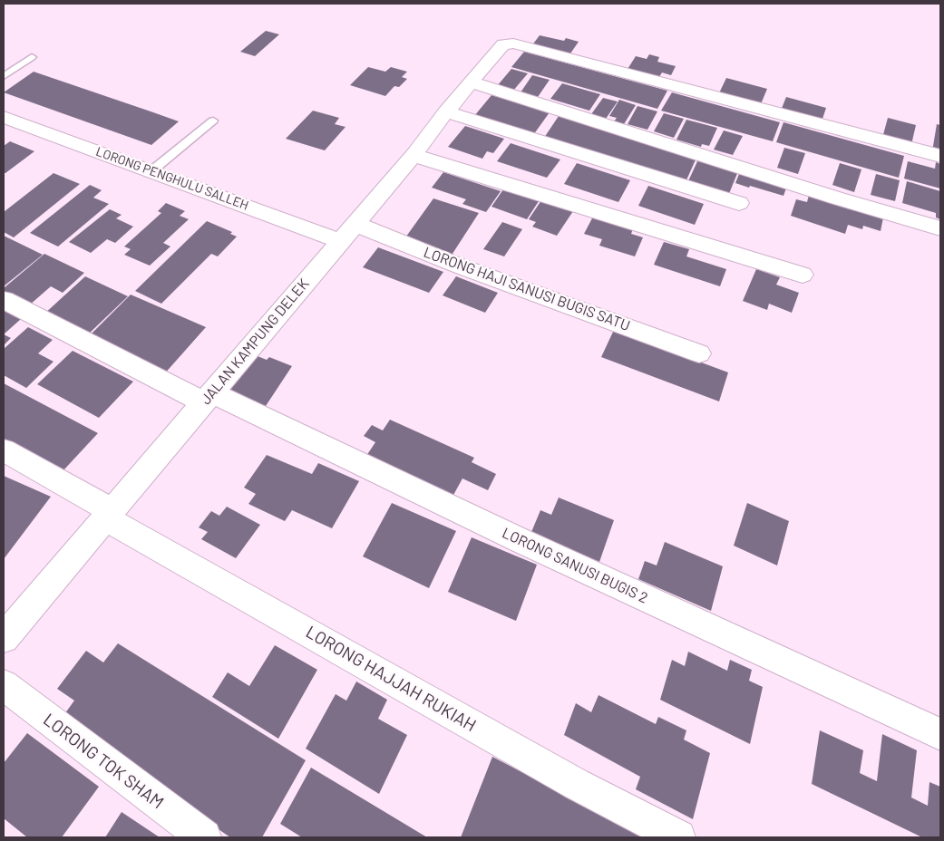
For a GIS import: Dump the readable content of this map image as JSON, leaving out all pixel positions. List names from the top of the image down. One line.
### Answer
{"streets":{"street":["LORONG PENGHULU SALLEH","LORONG HAJI SANUSI BUGIS SATU","JALAN KAMPUNG DELEK","LORONG SANUSI BUGIS 2","LORONG HAJJAH RUKIAH","LORONG TOK SHAM"]},"crossings":[["LORONG PENGHULU SALLEH","LORONG HAJI SANUSI BUGIS SATU"],["LORONG PENGHULU SALLEH","JALAN KAMPUNG DELEK"],["LORONG HAJI SANUSI BUGIS SATU","JALAN KAMPUNG DELEK"],["JALAN KAMPUNG DELEK","LORONG SANUSI BUGIS 2"],["JALAN KAMPUNG DELEK","LORONG HAJJAH RUKIAH"]]}
